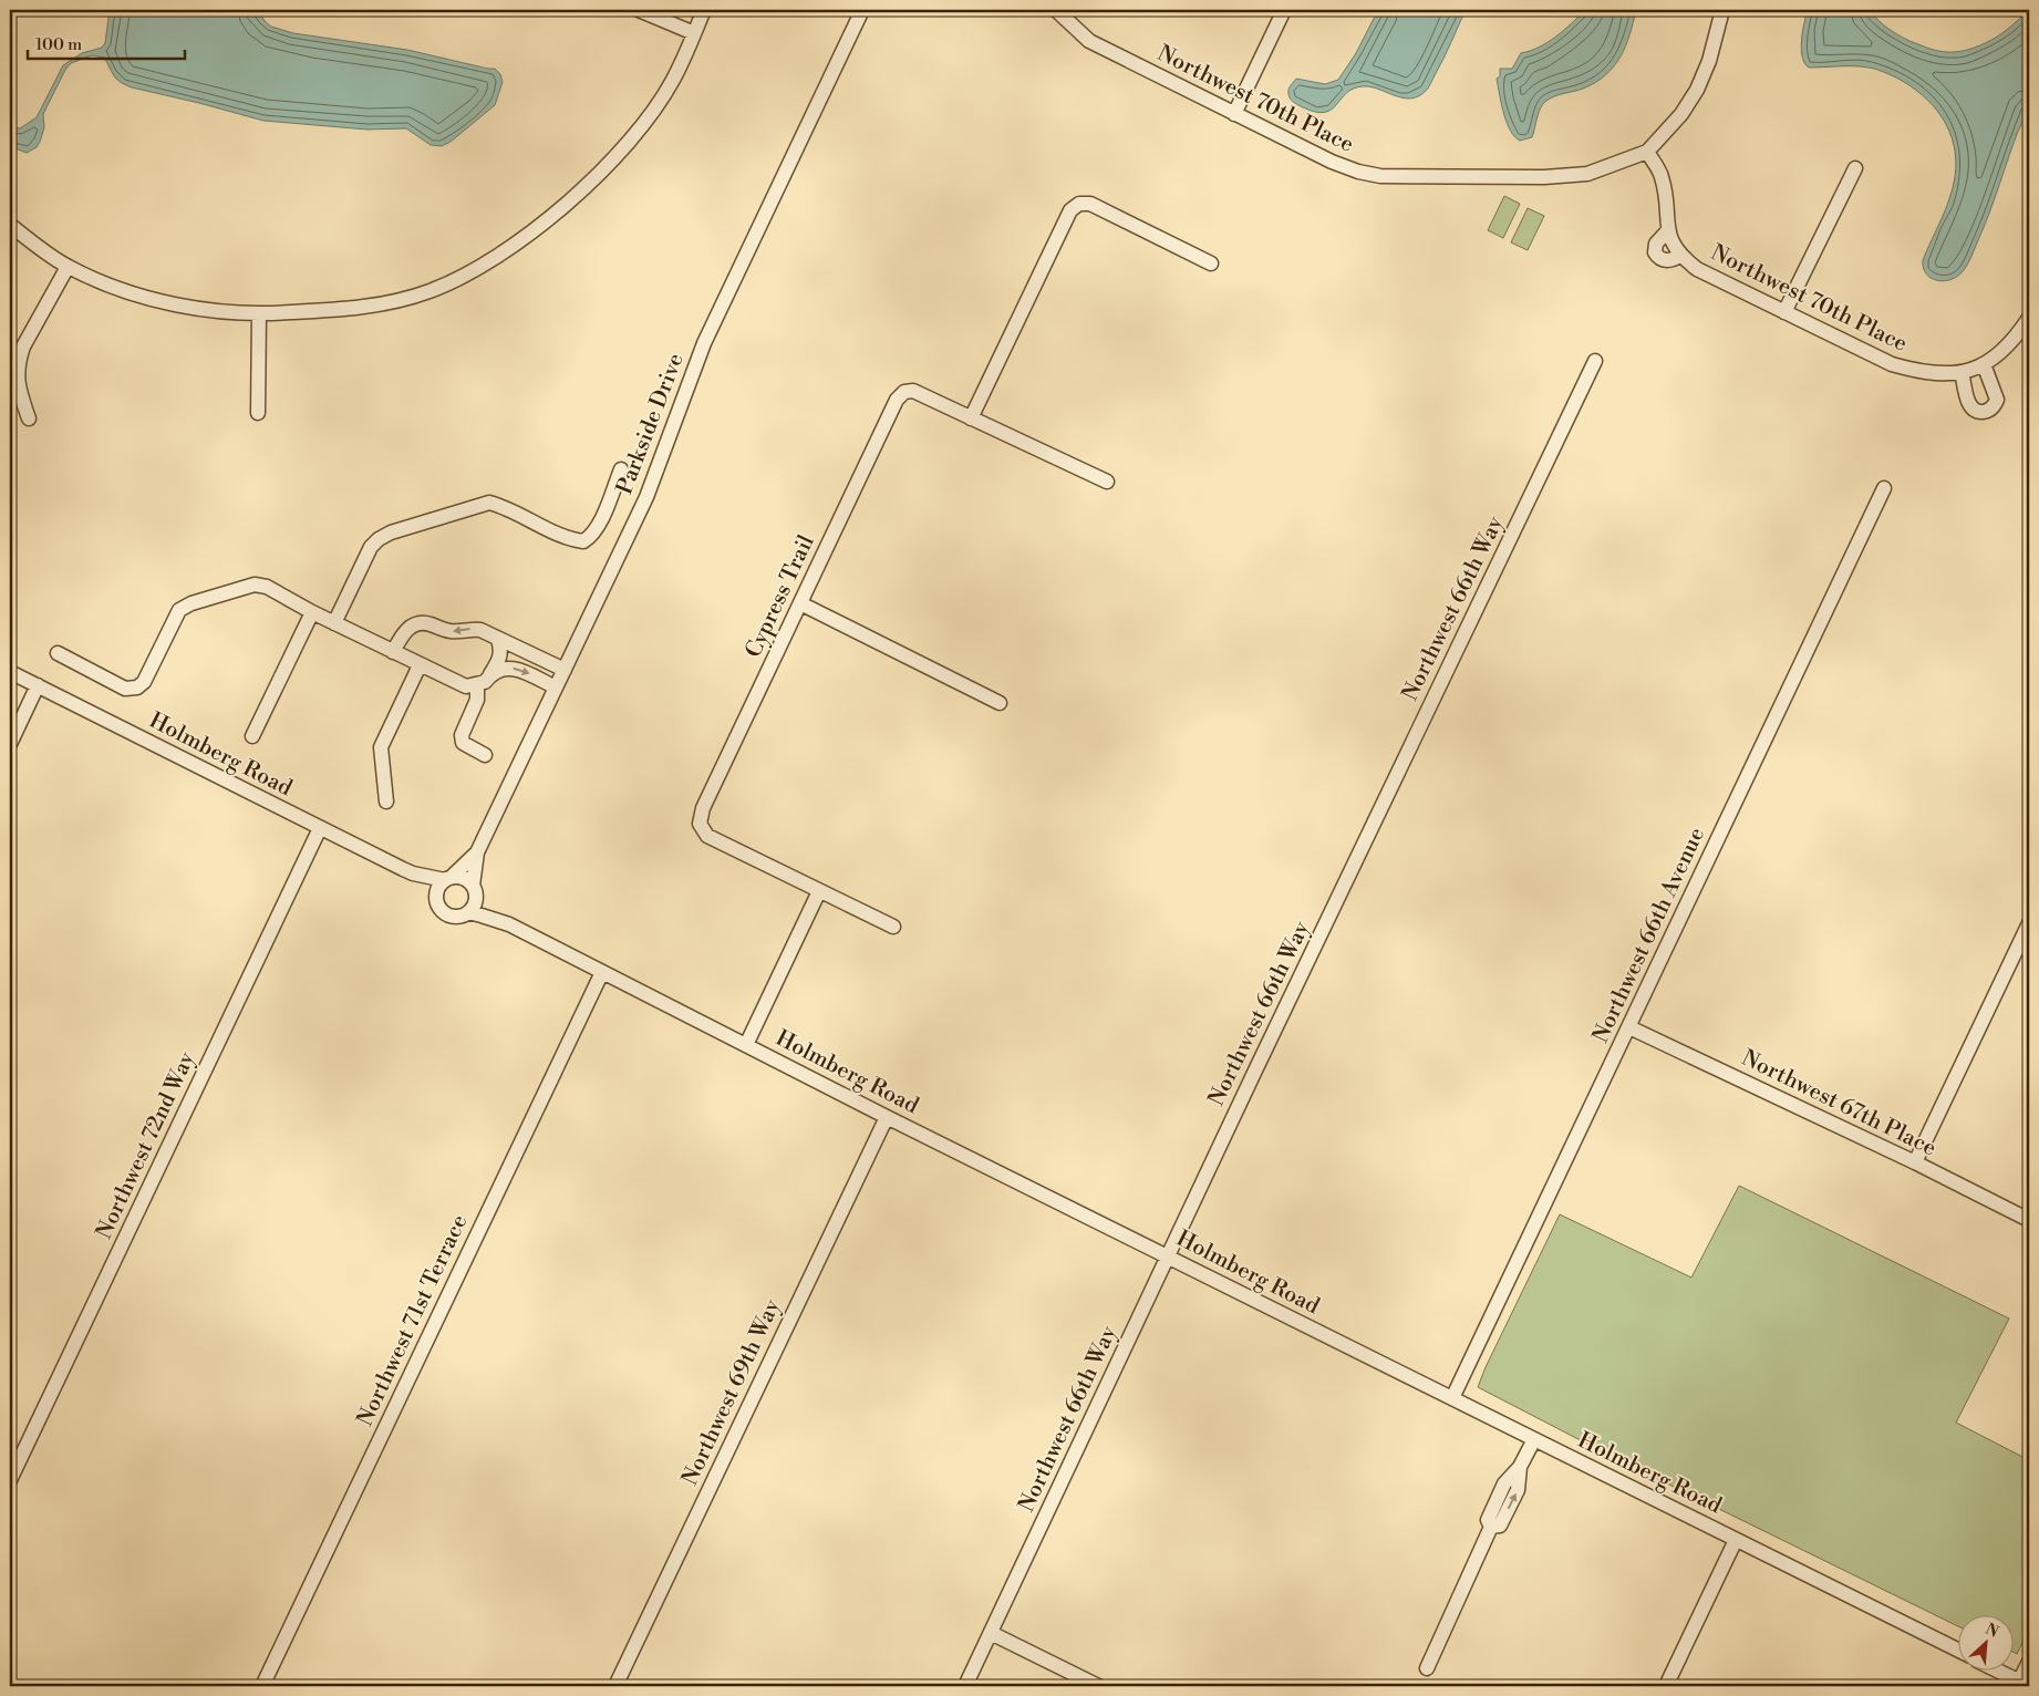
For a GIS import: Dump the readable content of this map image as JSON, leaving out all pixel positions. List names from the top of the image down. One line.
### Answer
{"streets":{"street":["Northwest 70th Place","Parkside Drive","Cypress Trail","Northwest 66th Way","Holmberg Road","Northwest 66th Avenue","Northwest 67th Place","Northwest 72nd Way","Northwest 71st Terrace","Northwest 69th Way"]},"crossings":[["Parkside Drive","Holmberg Road"],["Northwest 66th Way","Holmberg Road"],["Holmberg Road","Northwest 66th Avenue"],["Holmberg Road","Northwest 72nd Way"],["Holmberg Road","Northwest 71st Terrace"],["Holmberg Road","Northwest 69th Way"],["Northwest 66th Avenue","Northwest 67th Place"]],"scale_bar":"100 m","north":"top right"}
